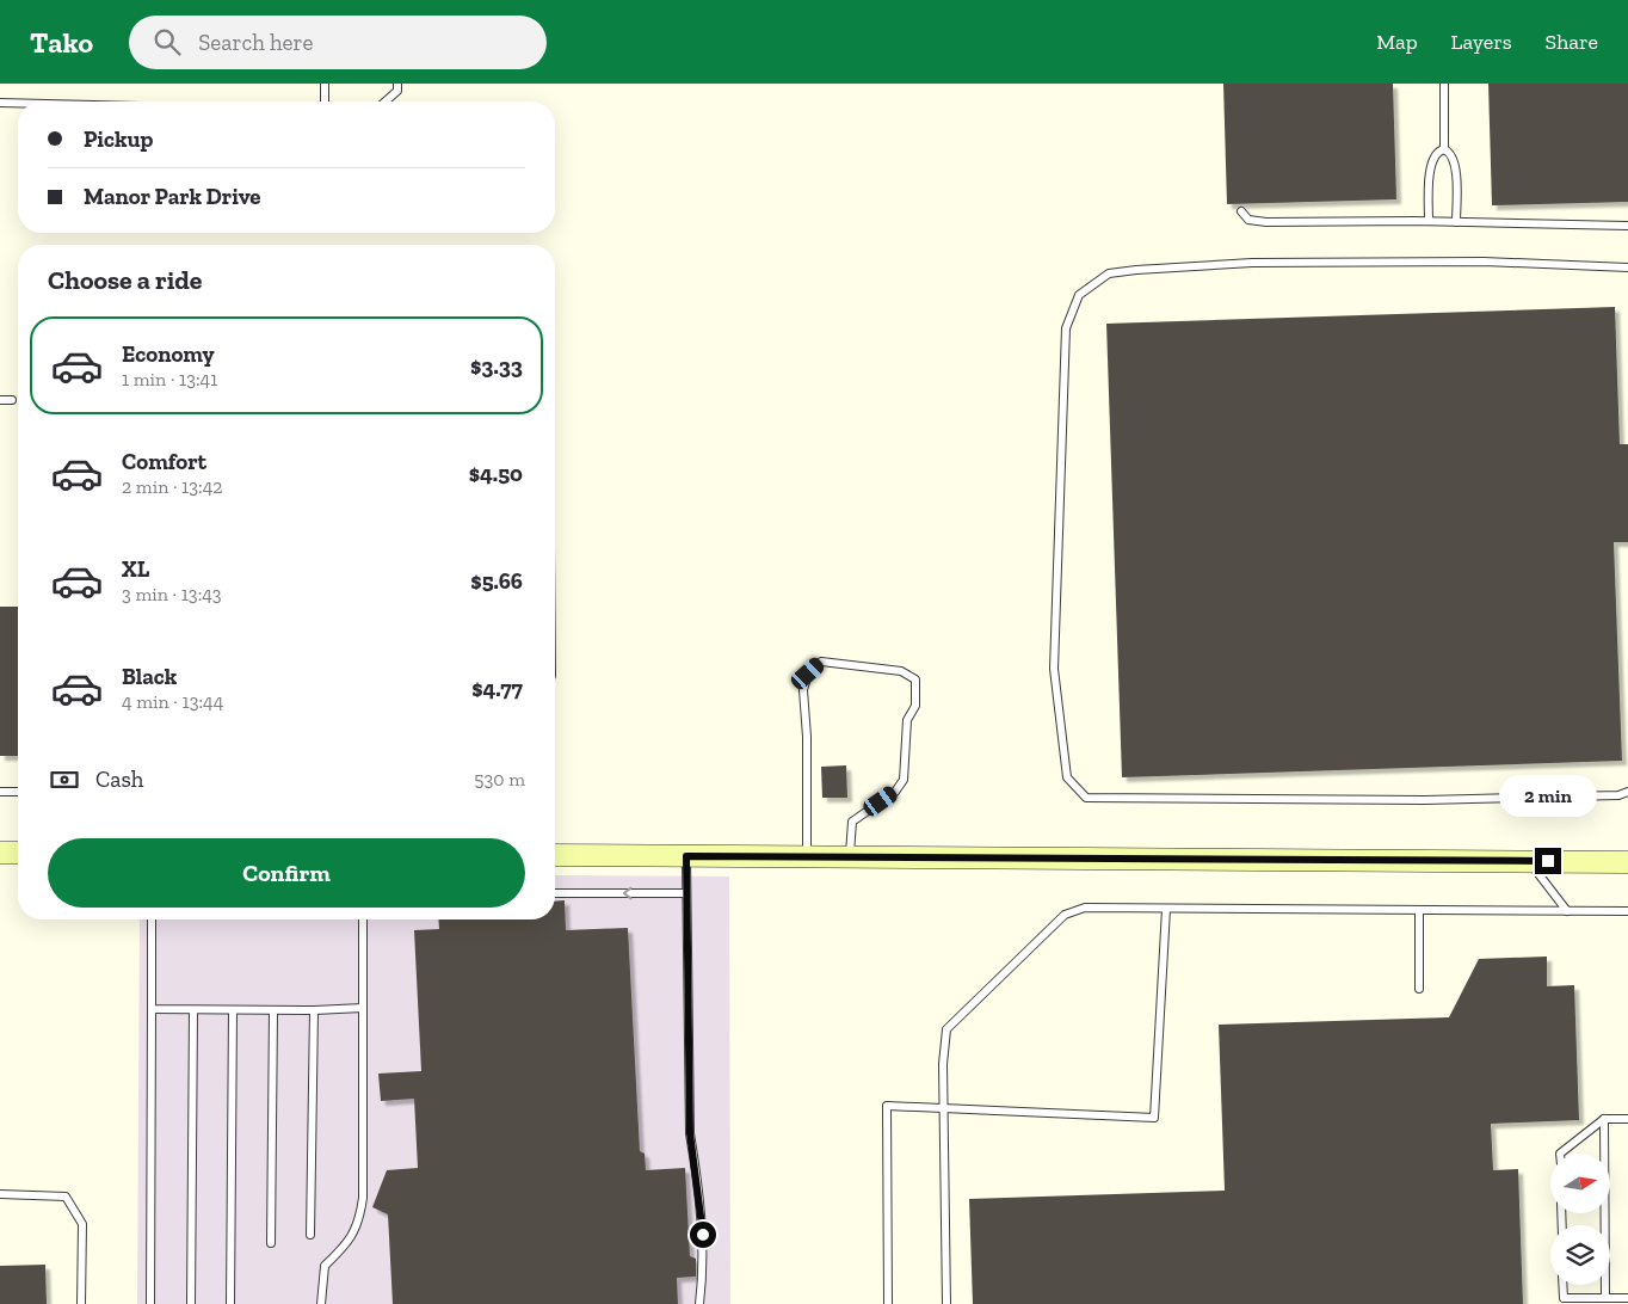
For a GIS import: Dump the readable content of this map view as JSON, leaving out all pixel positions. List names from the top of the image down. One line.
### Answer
{"north":"right","page":{"header":"Tako","search":"Search here","nav":["Map","Layers","Share"],"banner":["Pickup","Manor Park Drive"],"heading":"Choose a ride","list":[{"name":"Economy","note":"1 min · 13:41","value":"$3.33"},{"name":"Comfort","note":"2 min · 13:42","value":"$4.50"},{"name":"XL","note":"3 min · 13:43","value":"$5.66"},{"name":"Black","note":"4 min · 13:44","value":"$4.77"}],"pay":["Cash","530 m"],"bubble":"2 min","buttons":"Confirm"}}
